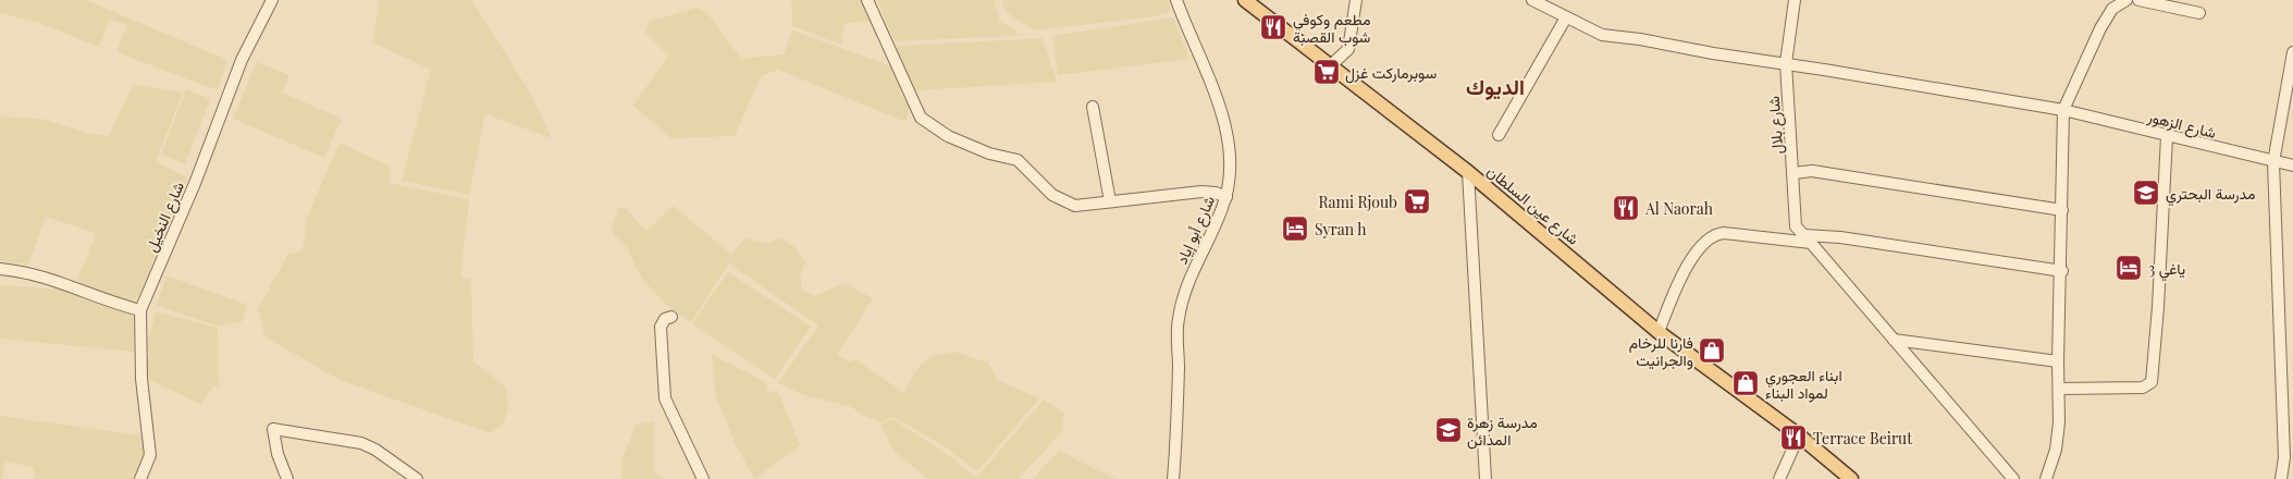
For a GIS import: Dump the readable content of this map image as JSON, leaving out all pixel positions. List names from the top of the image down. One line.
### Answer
{"streets":{"main road":["شارع عين السلطان"],"street":["شارع الزهور","شارع بلال","شارع النخيل","شارع أبو إياد"]},"crossings":[["شارع الزهور","شارع بلال"]],"districts":["الديوك"],"places":{"restaurant":["مطعم وكوفي شوب القصبة","Al Naorah","Terrace Beirut"],"supermarket":["سوبرماركت غزل","Rami Rjoub"],"school or university":["مدرسة البحتري","مدرسة زهرة المدائن"],"hotel":["Syran h","ياغي 3"],"shop":["فارنا للرخام والجرانيت","ابناء العجوري لمواد البناء"]}}
